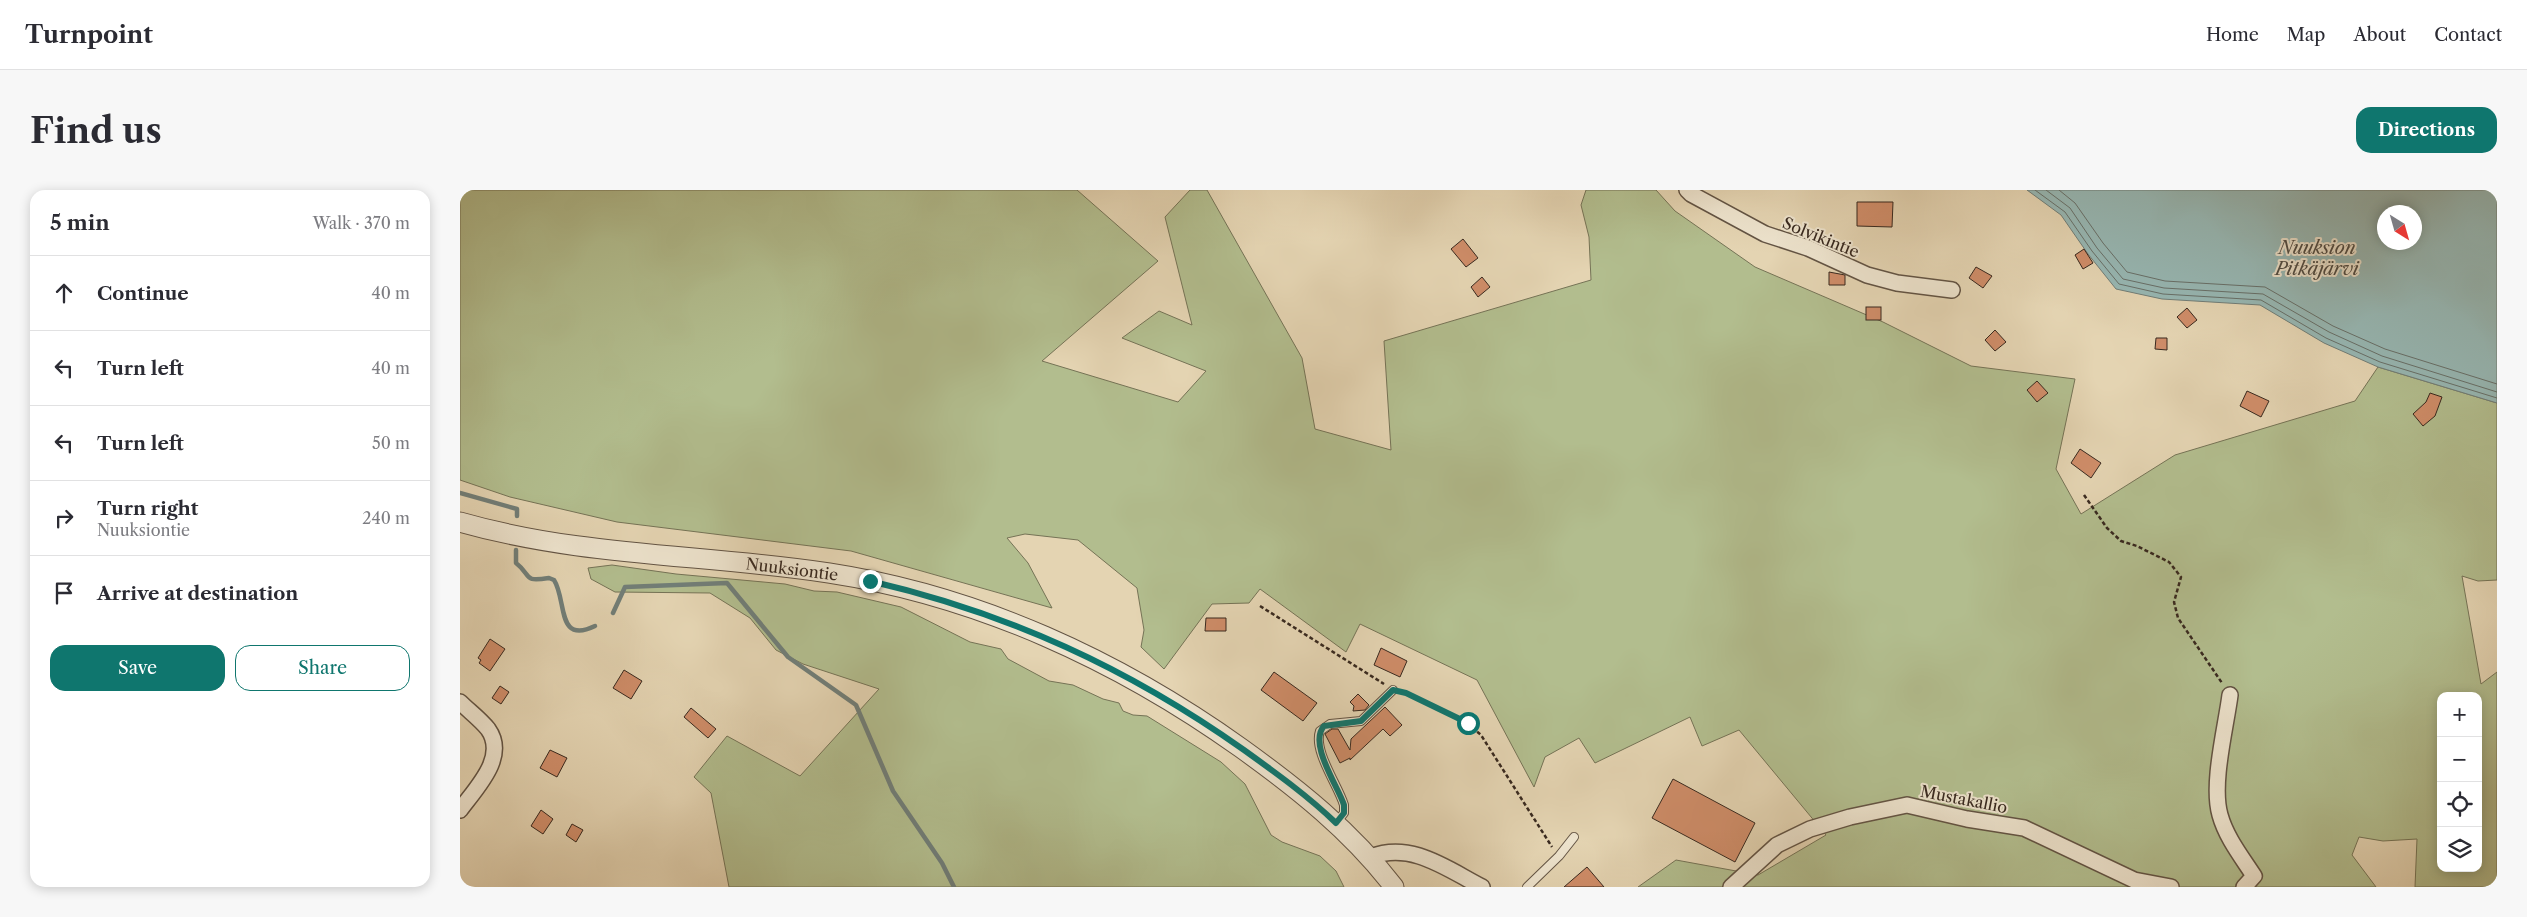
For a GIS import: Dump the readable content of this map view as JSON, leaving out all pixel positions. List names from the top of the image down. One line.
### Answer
{"streets":{"street":["Solvikintie","Nuuksiontie","Mustakallio"]},"water":["Nuuksion Pitkäjärvi"],"north":"bottom right","page":{"header":"Turnpoint","nav":["Home","Map","About","Contact"],"buttons":["Directions",["Save","Share"]],"title":"Find us","heading":["5 min","Walk · 370 m"],"list":[["Continue","40 m"],["Turn left","40 m"],["Turn left","50 m"],["Turn right","Nuuksiontie","240 m"],"Arrive at destination"],"map_buttons":["+","−"]}}
